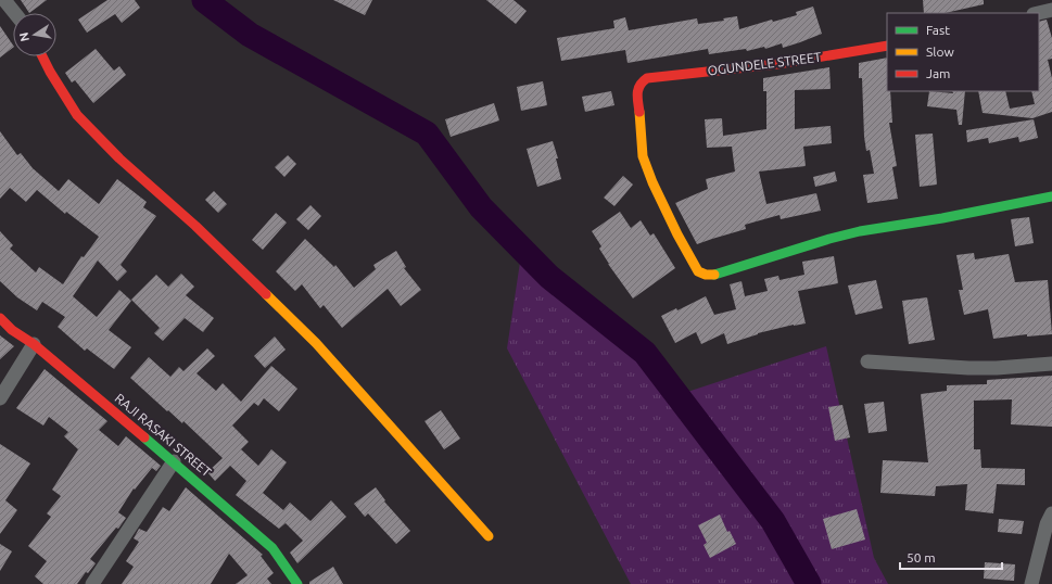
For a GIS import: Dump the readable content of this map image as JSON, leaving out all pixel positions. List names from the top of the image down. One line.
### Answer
{"streets":{"street":["OGUNDELE STREET","RAJI RASAKI STREET"]},"legend":["Fast","Slow","Jam"],"scale_bar":"50 m","north":"left"}
